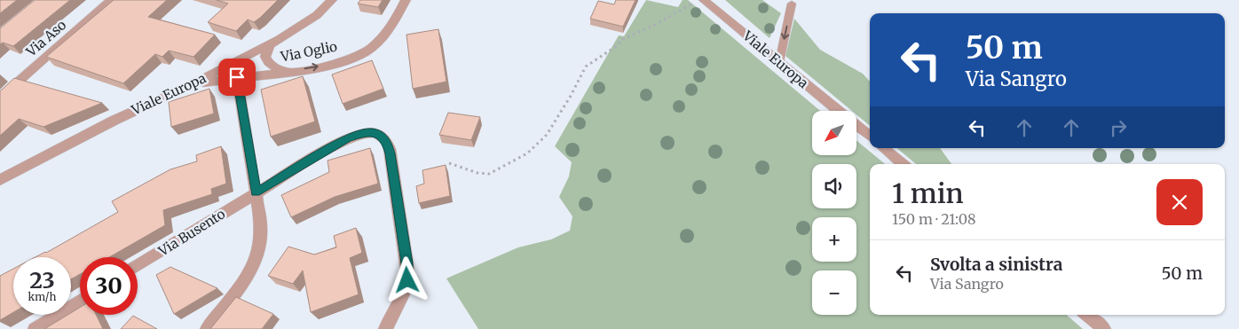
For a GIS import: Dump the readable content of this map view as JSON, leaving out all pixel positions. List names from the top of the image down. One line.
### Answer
{"streets":{"street":["Via Aso","Via Oglio","Viale Europa","Via Busento"]},"crossings":[["Via Oglio","Viale Europa"]],"one_way":["Via Oglio"],"north":"bottom left","page":{"turn":["50 m","Via Sangro"],"map_buttons":["+","−"],"heading":["1 min","150 m · 21:08"],"list":[{"name":"Svolta a sinistra","note":"Via Sangro","value":"50 m"}],"speed":"23 km/h","limit":"30"}}
